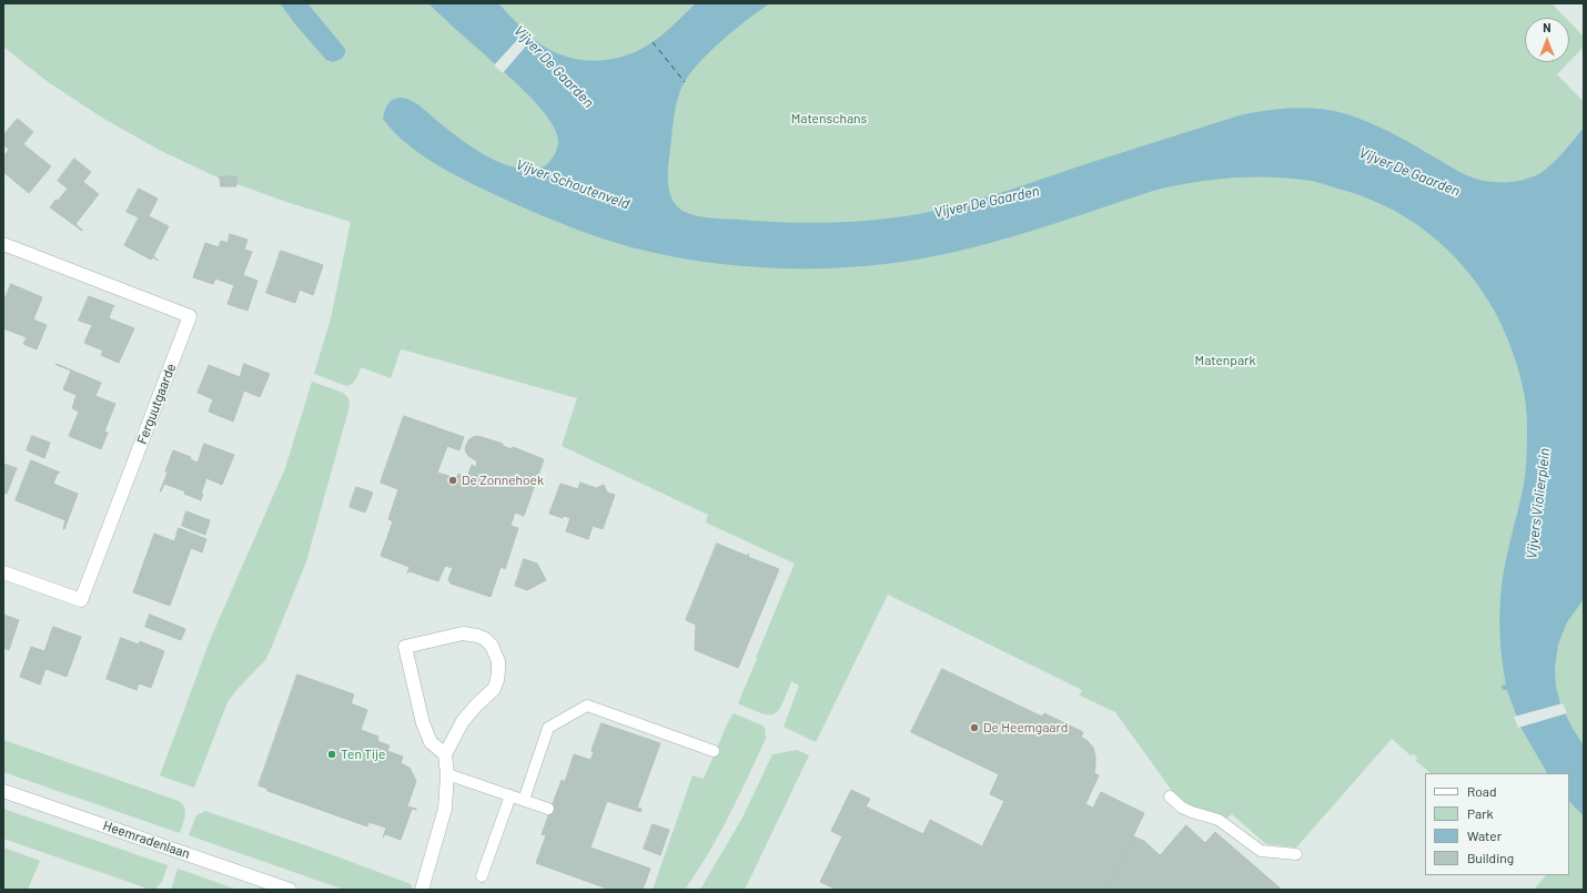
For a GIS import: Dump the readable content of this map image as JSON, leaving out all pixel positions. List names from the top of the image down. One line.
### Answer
{"streets":{"street":["Ferguutgaarde","Heemradenlaan"]},"water":["Vijver De Gaarden","Vijver Schoutenveld","Vijvers Violierplein"],"parks":["Matenschans","Matenpark"],"places":["De Zonnehoek","De Heemgaard","Ten Tije"],"legend":["Road","Park","Water","Building"],"north":"top"}
